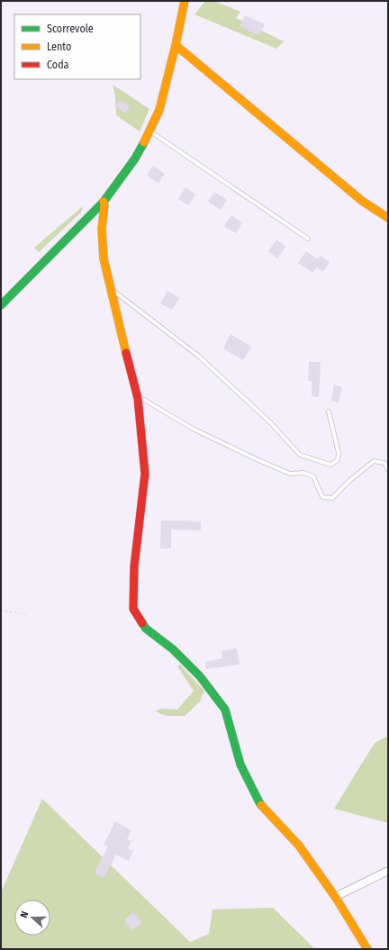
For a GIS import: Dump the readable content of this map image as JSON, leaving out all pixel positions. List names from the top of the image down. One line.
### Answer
{"legend":["Scorrevole","Lento","Coda"],"north":"left"}
